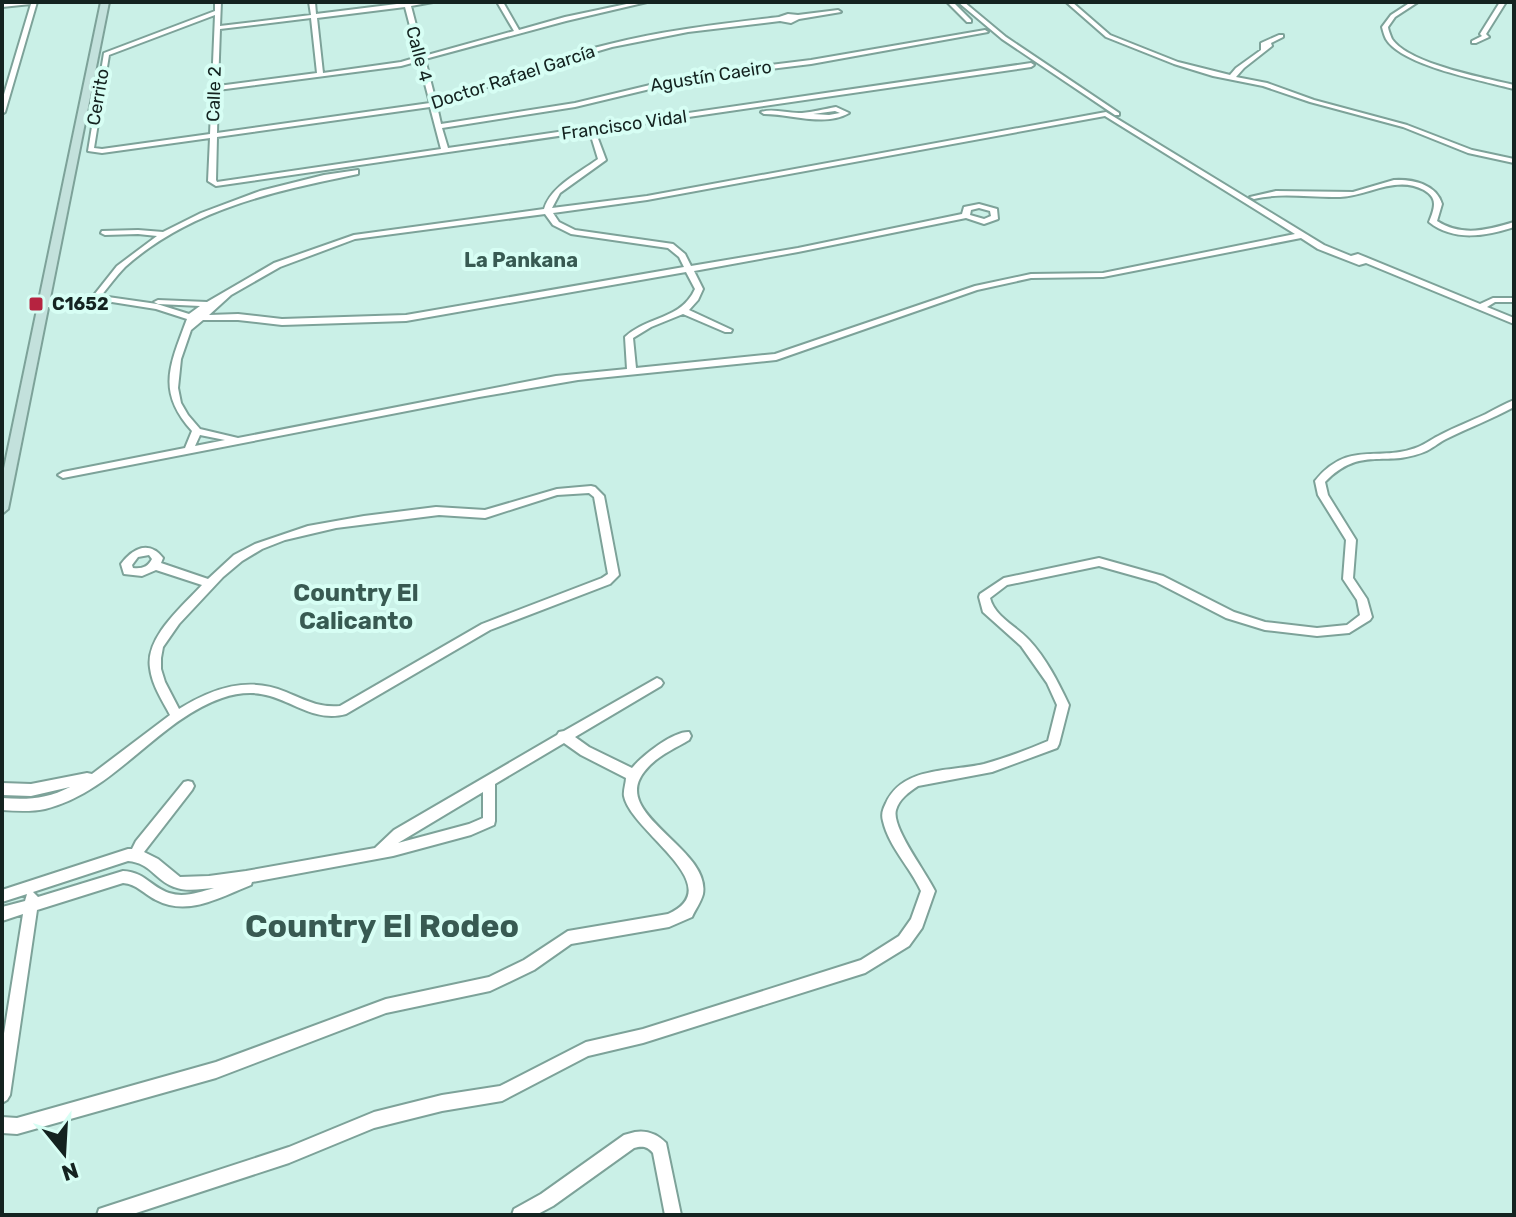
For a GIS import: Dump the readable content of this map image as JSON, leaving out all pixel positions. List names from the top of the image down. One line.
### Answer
{"streets":{"street":["Calle 4","Agustín Caeiro","Doctor Rafael García","Calle 2","Cerrito","Francisco Vidal"]},"crossings":[["Calle 4","Agustín Caeiro"],["Calle 4","Doctor Rafael García"],["Calle 4","Francisco Vidal"],["Agustín Caeiro","Francisco Vidal"],["Doctor Rafael García","Calle 2"],["Doctor Rafael García","Cerrito"],["Calle 2","Cerrito"],["Calle 2","Francisco Vidal"]],"districts":["La Pankana","Country El Calicanto","Country El Rodeo"],"places":{"transit":["C1652"]},"north":"bottom"}
